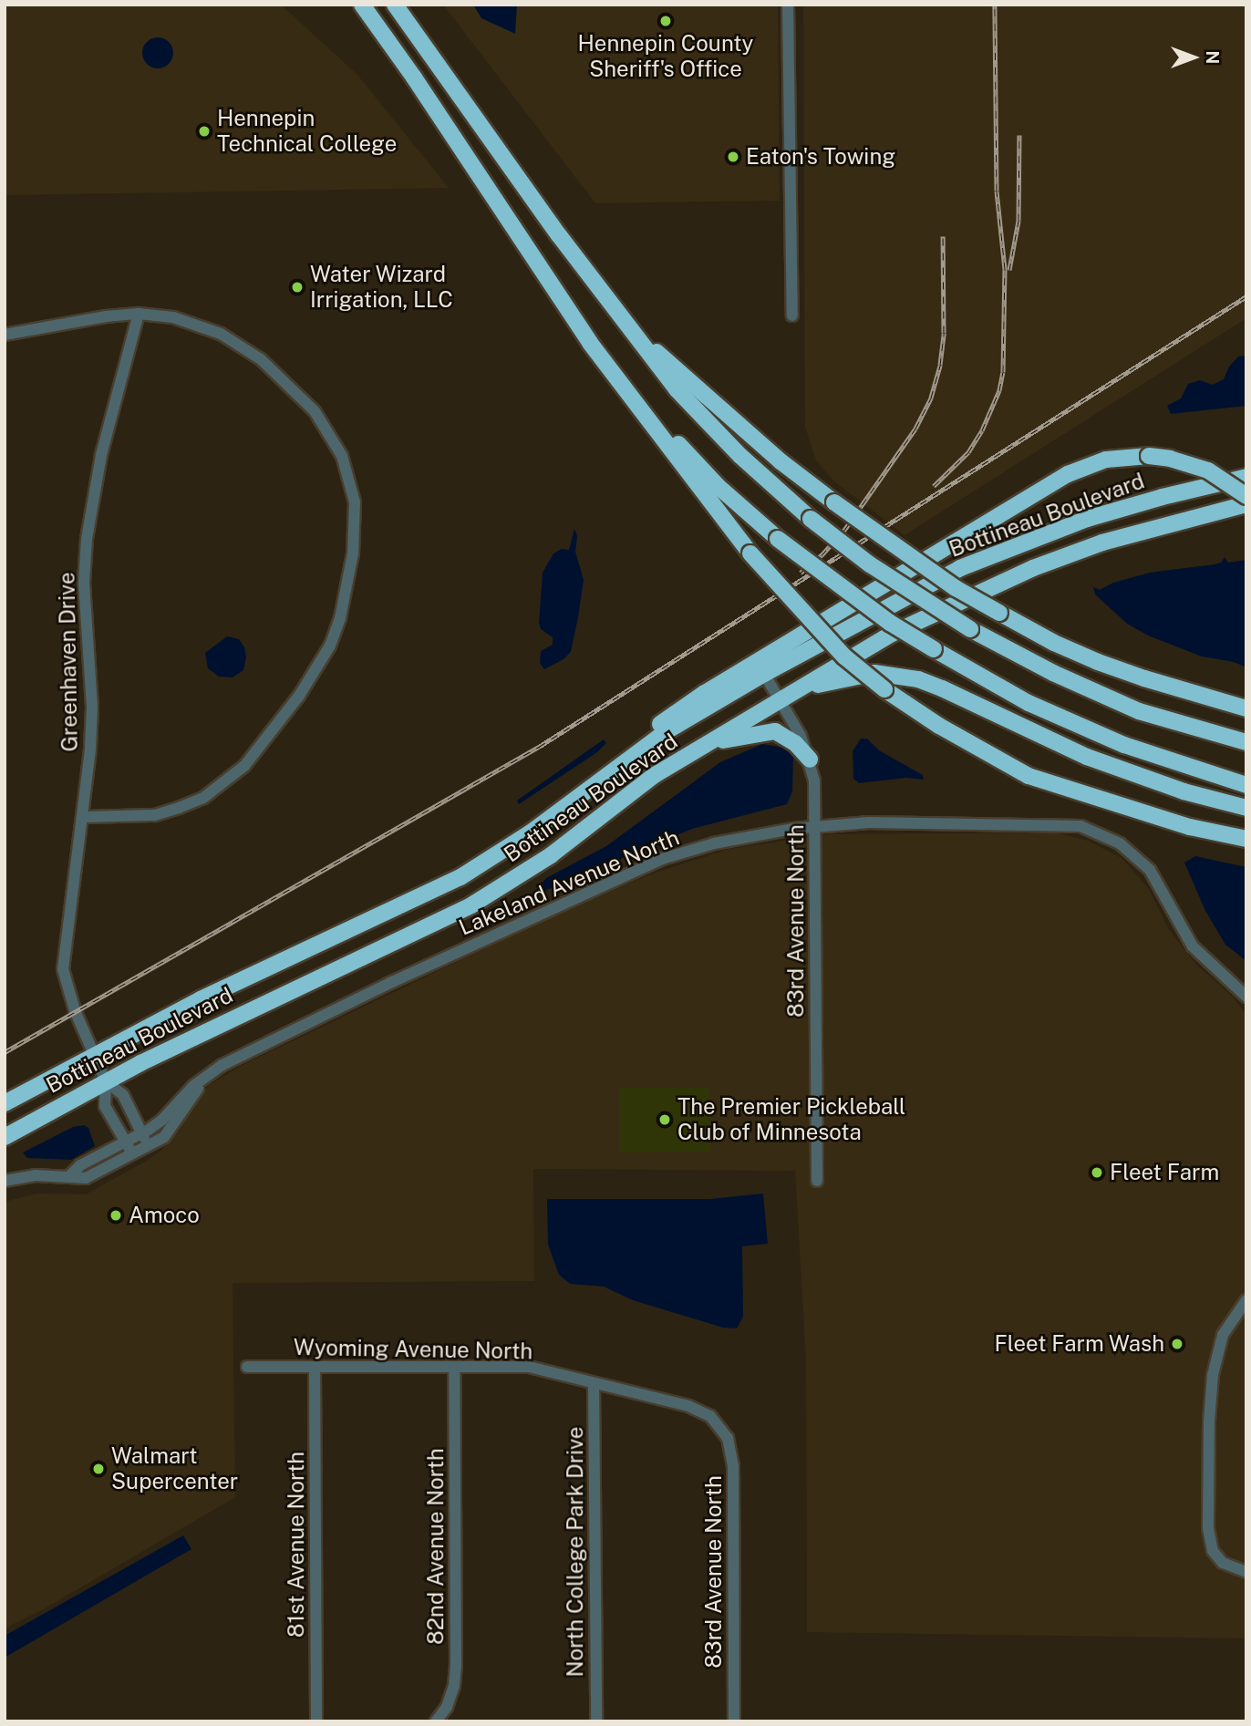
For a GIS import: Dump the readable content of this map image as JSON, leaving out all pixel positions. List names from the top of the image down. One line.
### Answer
{"streets":{"highway":["Bottineau Boulevard"],"street":["Greenhaven Drive","Lakeland Avenue North","83rd Avenue North","Wyoming Avenue North","81st Avenue North","82nd Avenue North","North College Park Drive"]},"crossings":[["Bottineau Boulevard","Greenhaven Drive"],["Bottineau Boulevard","83rd Avenue North"],["Lakeland Avenue North","83rd Avenue North"],["83rd Avenue North","Wyoming Avenue North"],["Wyoming Avenue North","81st Avenue North"],["Wyoming Avenue North","82nd Avenue North"],["Wyoming Avenue North","North College Park Drive"]],"places":["Hennepin County Sheriff's Office","Hennepin Technical College","Eaton's Towing","Water Wizard Irrigation, LLC","The Premier Pickleball Club of Minnesota","Fleet Farm","Amoco","Fleet Farm Wash","Walmart Supercenter"],"north":"right"}
